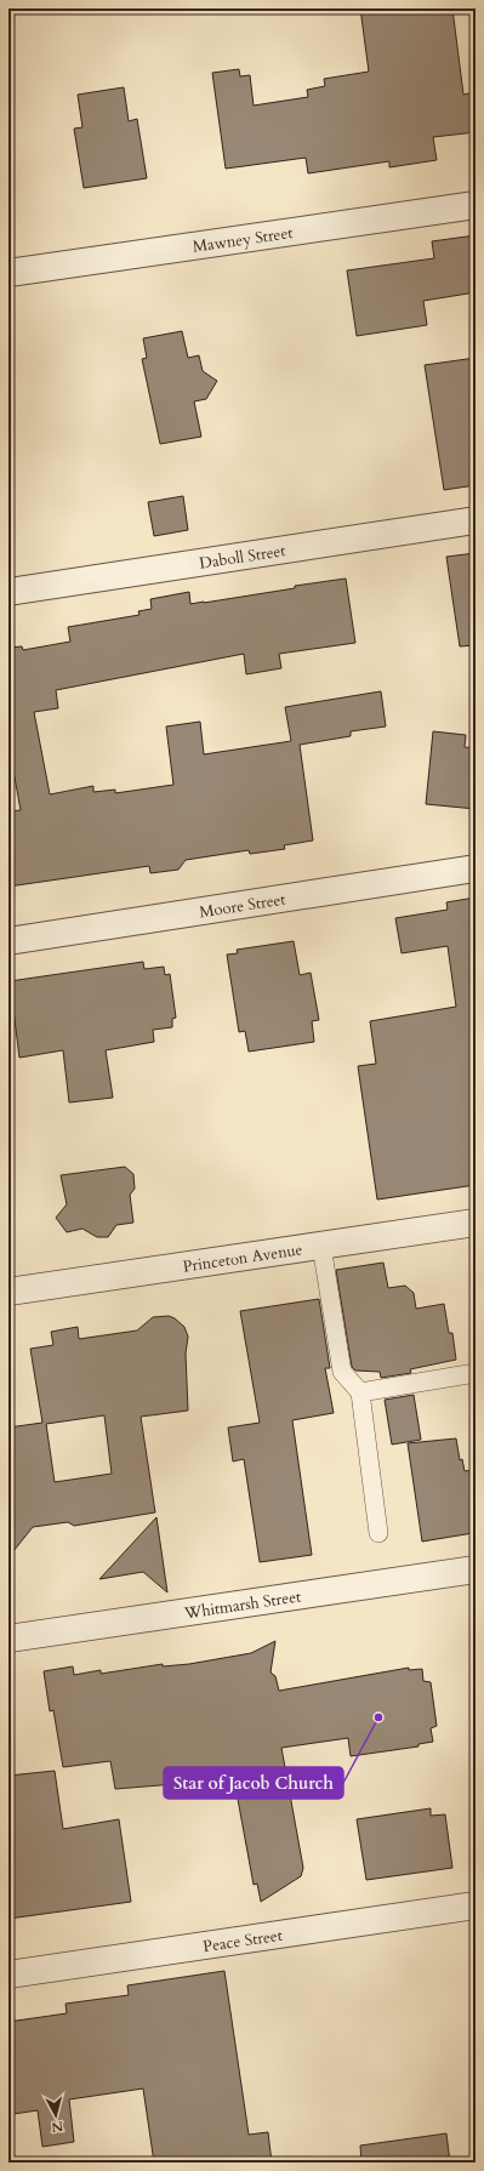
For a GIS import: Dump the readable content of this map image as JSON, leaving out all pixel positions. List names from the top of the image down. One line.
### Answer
{"streets":{"street":["Mawney Street","Daboll Street","Moore Street","Princeton Avenue","Whitmarsh Street","Peace Street"]},"places":["Star of Jacob Church"],"north":"bottom"}
